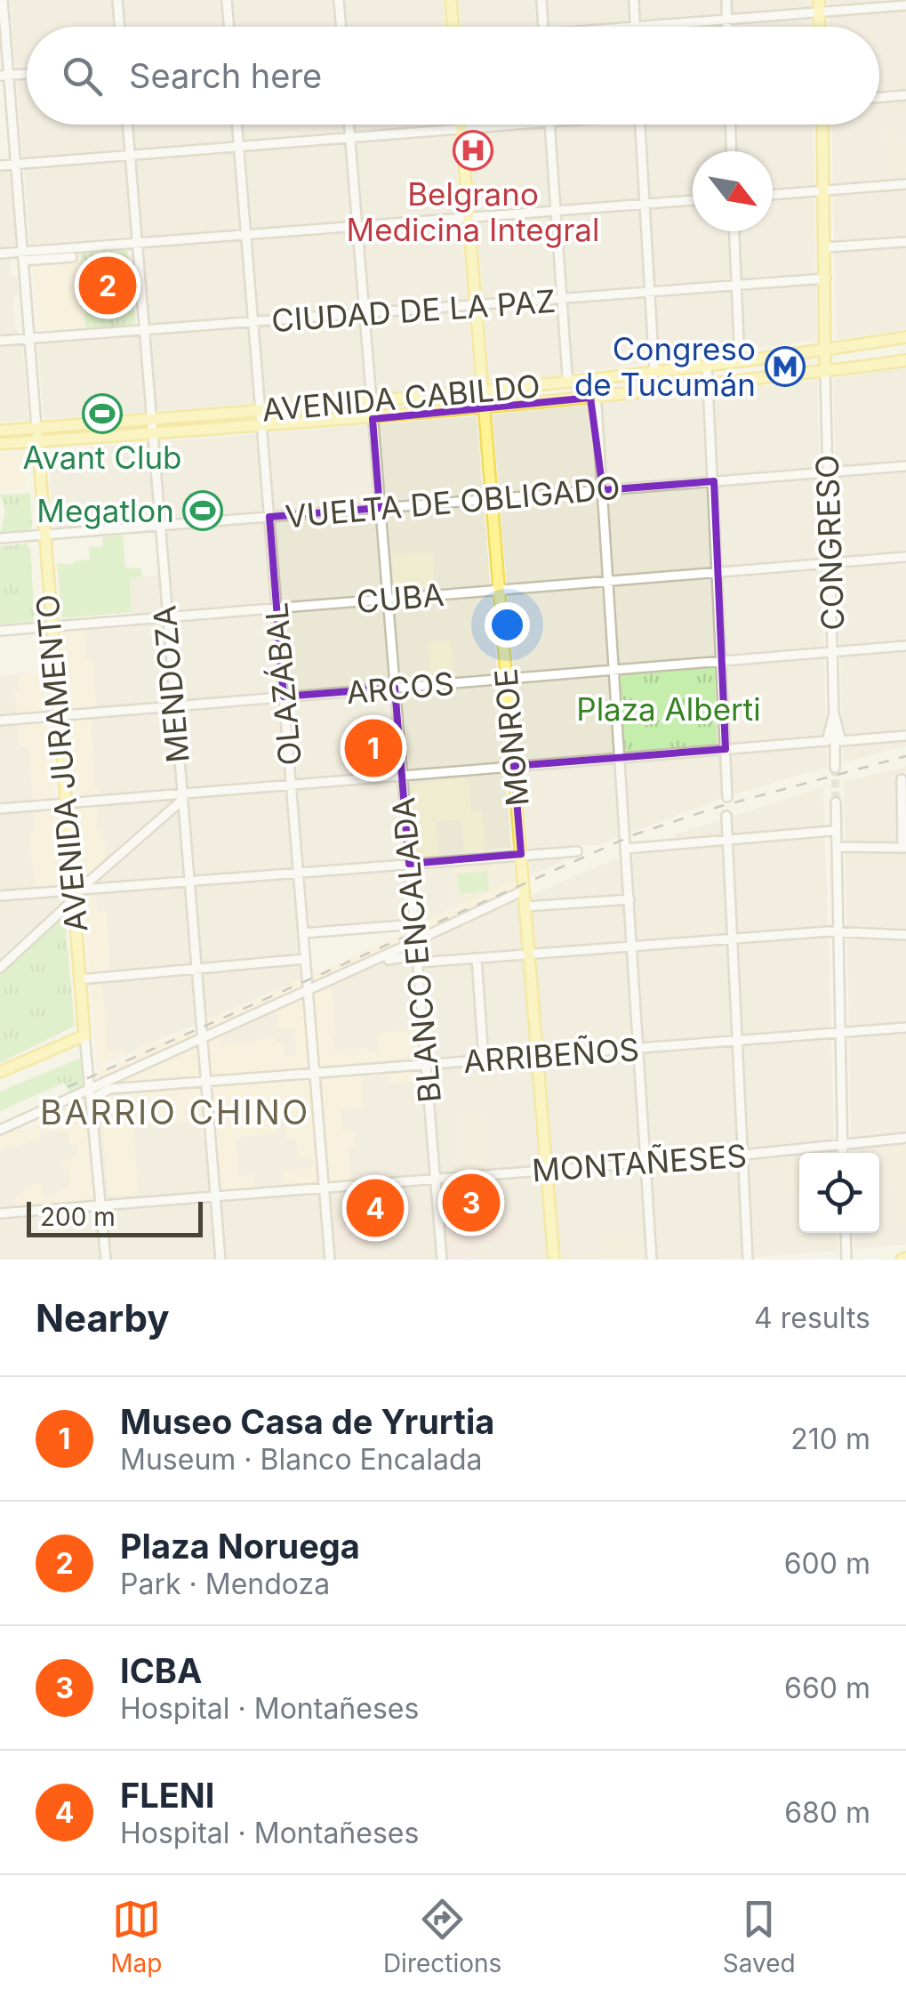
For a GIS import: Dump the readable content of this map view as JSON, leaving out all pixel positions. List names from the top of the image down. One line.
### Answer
{"streets":{"main road":["AVENIDA CABILDO","MONROE","AVENIDA JURAMENTO"],"street":["CIUDAD DE LA PAZ","VUELTA DE OBLIGADO","CONGRESO","CUBA","MENDOZA","OLAZÁBAL","ARCOS","BLANCO ENCALADA","ARRIBEÑOS","MONTAÑESES"]},"crossings":[["CIUDAD DE LA PAZ","MENDOZA"],["CIUDAD DE LA PAZ","OLAZÁBAL"],["CIUDAD DE LA PAZ","MONROE"],["CIUDAD DE LA PAZ","BLANCO ENCALADA"],["AVENIDA CABILDO","CONGRESO"],["AVENIDA CABILDO","MENDOZA"],["AVENIDA CABILDO","OLAZÁBAL"],["AVENIDA CABILDO","MONROE"],["AVENIDA CABILDO","AVENIDA JURAMENTO"],["AVENIDA CABILDO","BLANCO ENCALADA"],["VUELTA DE OBLIGADO","CONGRESO"],["VUELTA DE OBLIGADO","MENDOZA"],["VUELTA DE OBLIGADO","OLAZÁBAL"],["VUELTA DE OBLIGADO","MONROE"],["VUELTA DE OBLIGADO","AVENIDA JURAMENTO"],["VUELTA DE OBLIGADO","BLANCO ENCALADA"],["CONGRESO","CUBA"],["CONGRESO","ARCOS"],["CUBA","MENDOZA"],["CUBA","OLAZÁBAL"],["CUBA","MONROE"],["CUBA","AVENIDA JURAMENTO"],["CUBA","BLANCO ENCALADA"],["MENDOZA","ARCOS"],["MENDOZA","ARRIBEÑOS"],["MENDOZA","MONTAÑESES"],["OLAZÁBAL","ARCOS"],["OLAZÁBAL","ARRIBEÑOS"],["OLAZÁBAL","MONTAÑESES"],["ARCOS","MONROE"],["ARCOS","AVENIDA JURAMENTO"],["ARCOS","BLANCO ENCALADA"],["MONROE","ARRIBEÑOS"],["MONROE","MONTAÑESES"],["AVENIDA JURAMENTO","ARRIBEÑOS"],["AVENIDA JURAMENTO","MONTAÑESES"],["BLANCO ENCALADA","ARRIBEÑOS"],["BLANCO ENCALADA","MONTAÑESES"]],"districts":["BARRIO CHINO"],"parks":["Plaza Alberti"],"places":{"hospital":["Belgrano Medicina Integral"],"metro station":["Congreso de Tucumán"],"sports":["Avant Club","Megatlon"]},"scale_bar":"200 m","north":"bottom right","page":{"search":"Search here","pins":["2","1","3","4"],"scale":"200 m","heading":["Nearby","4 results"],"list":[{"mark":"1","name":"Museo Casa de Yrurtia","note":"Museum · Blanco Encalada","value":"210 m"},{"mark":"2","name":"Plaza Noruega","note":"Park · Mendoza","value":"600 m"},{"mark":"3","name":"ICBA","note":"Hospital · Montañeses","value":"660 m"},{"mark":"4","name":"FLENI","note":"Hospital · Montañeses","value":"680 m"}],"nav":["Map","Directions","Saved"]}}
